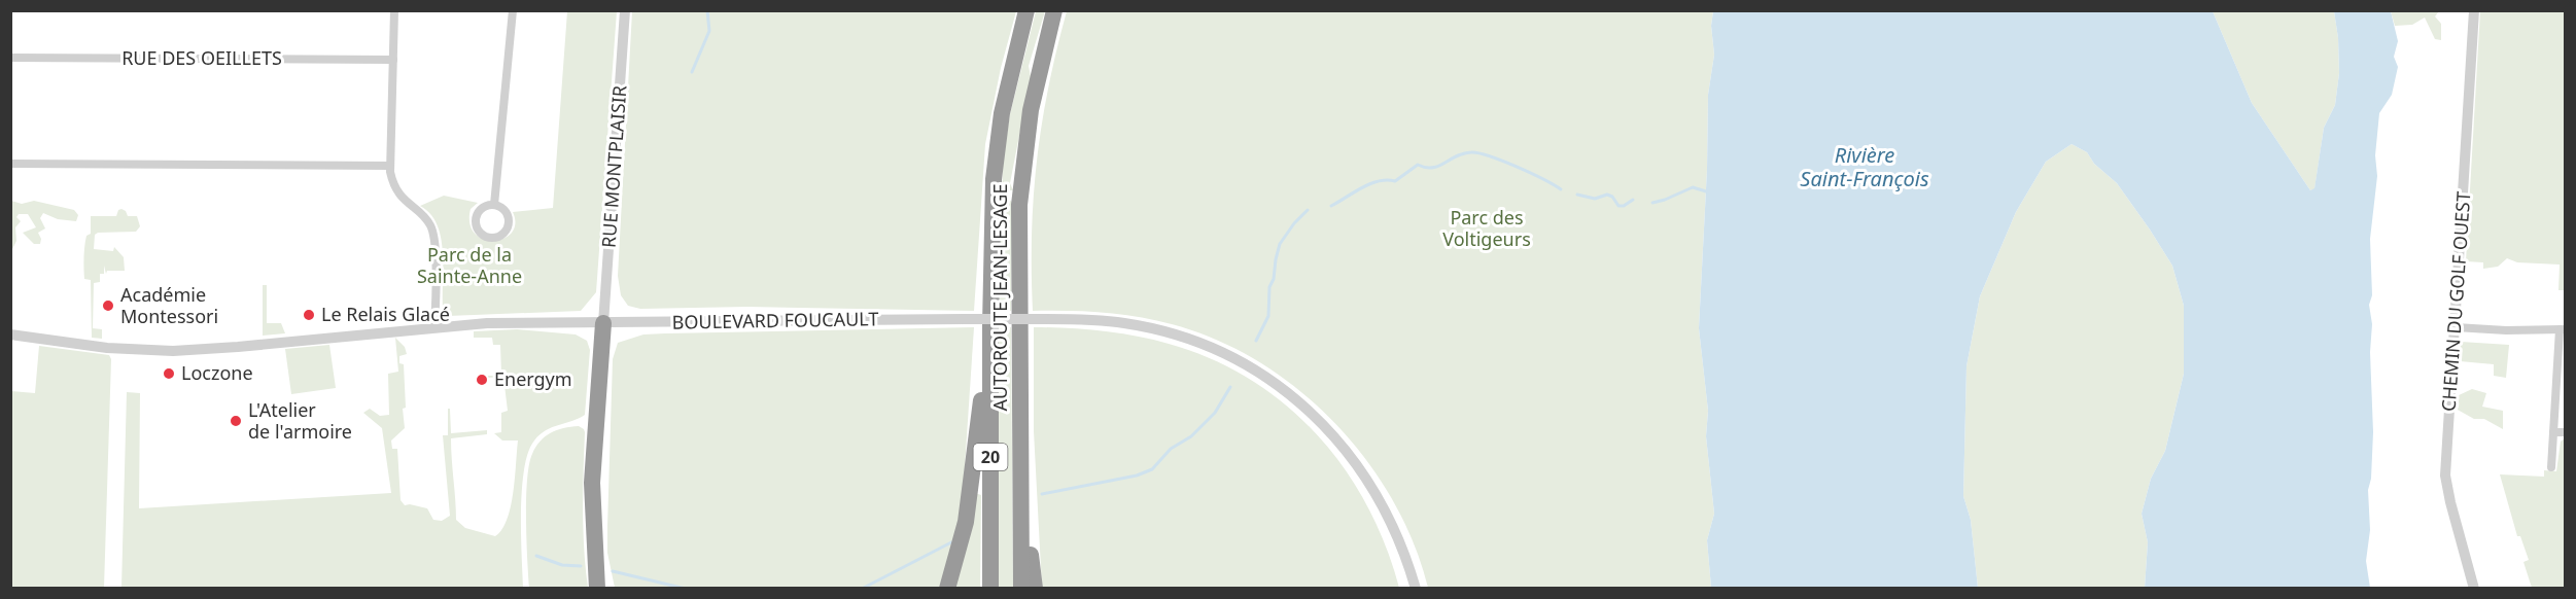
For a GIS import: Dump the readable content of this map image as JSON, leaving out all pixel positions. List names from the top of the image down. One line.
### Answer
{"streets":{"highway":["AUTOROUTE JEAN-LESAGE","20"],"street":["RUE DES OEILLETS","RUE MONTPLAISIR","CHEMIN DU GOLF OUEST","BOULEVARD FOUCAULT"]},"crossings":[["RUE MONTPLAISIR","BOULEVARD FOUCAULT"]],"water":["Rivière Saint-François"],"parks":["Parc des Voltigeurs","Parc de la Sainte-Anne"],"places":["Académie Montessori","Le Relais Glacé","Loczone","Energym","L'Atelier de l'armoire"]}
